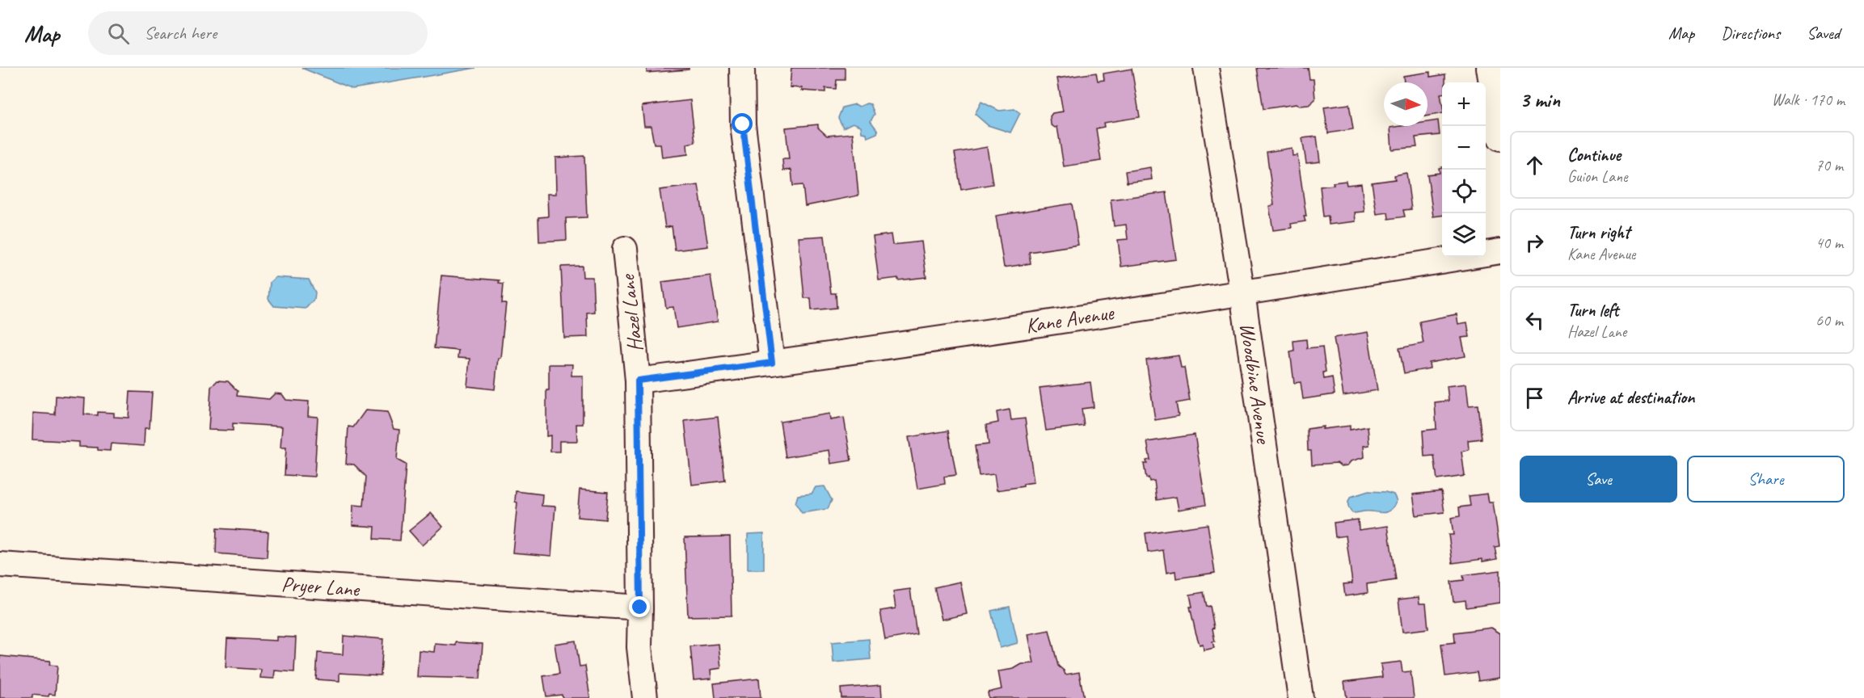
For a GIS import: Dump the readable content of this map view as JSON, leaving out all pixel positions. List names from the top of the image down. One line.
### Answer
{"streets":{"street":["Hazel Lane","Kane Avenue","Woodbine Avenue","Pryer Lane"]},"crossings":[["Hazel Lane","Kane Avenue"],["Hazel Lane","Pryer Lane"],["Kane Avenue","Woodbine Avenue"]],"north":"right","page":{"header":"Map","search":"Search here","nav":["Map","Directions","Saved"],"heading":["3 min","Walk · 170 m"],"map_buttons":["+","−"],"list":[["Continue","Guion Lane","70 m"],["Turn right","Kane Avenue","40 m"],["Turn left","Hazel Lane","60 m"],"Arrive at destination"],"buttons":["Save","Share"]}}
